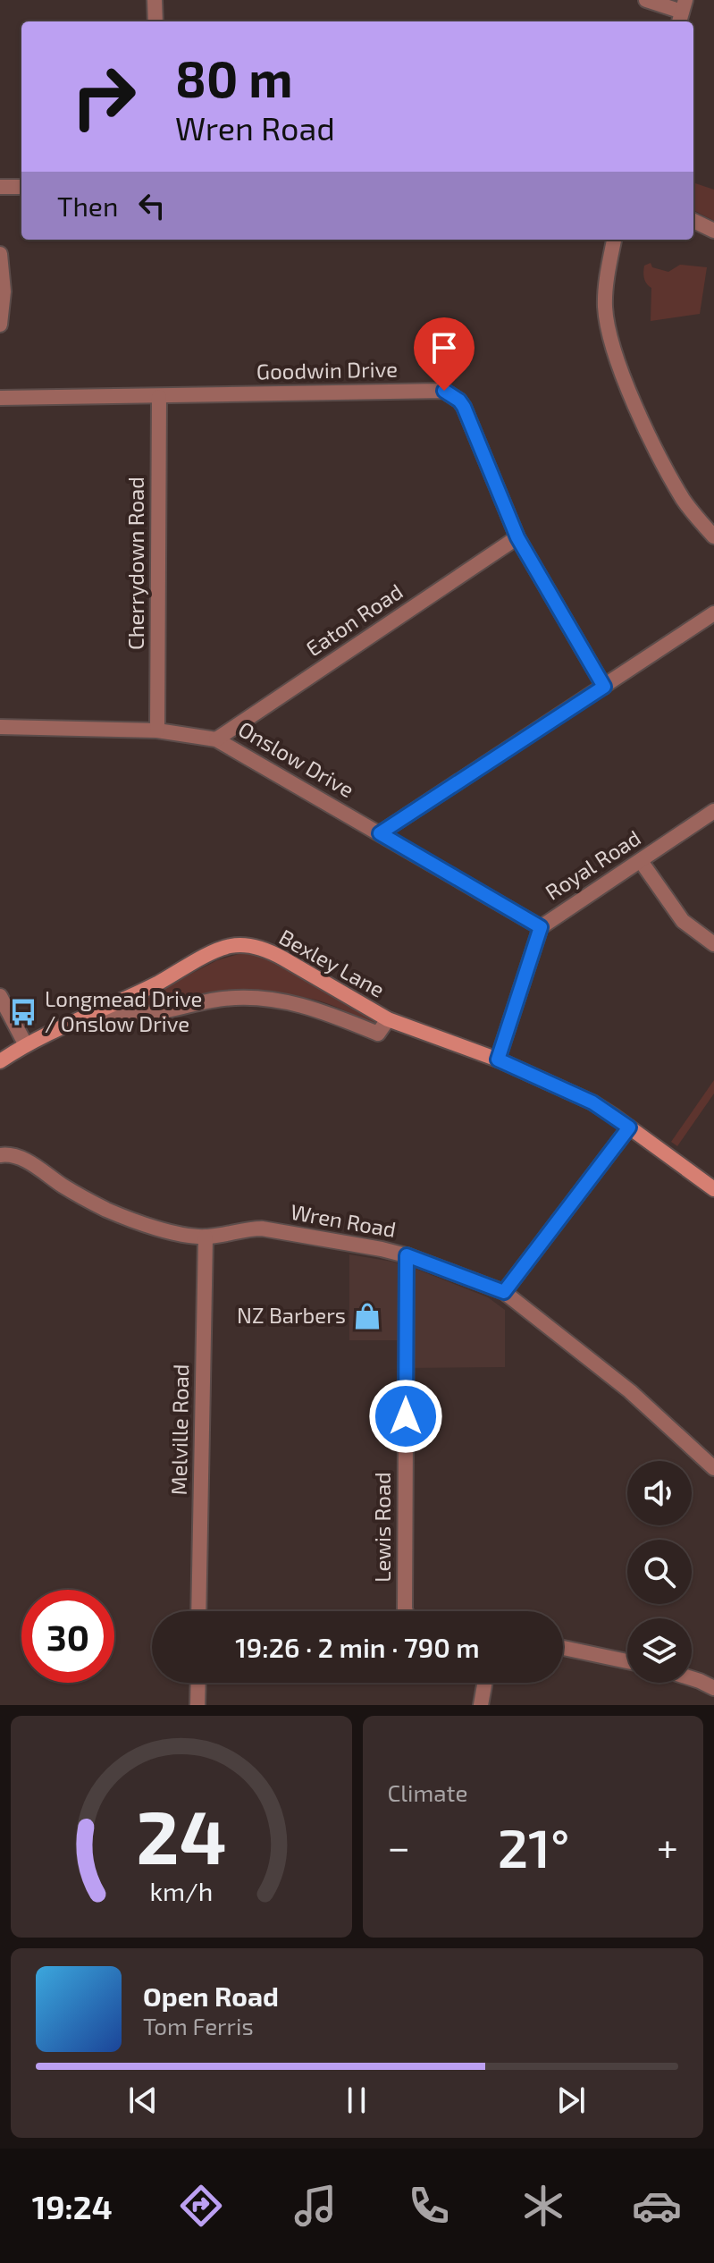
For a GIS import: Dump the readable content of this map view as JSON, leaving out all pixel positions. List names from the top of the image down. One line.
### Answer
{"streets":{"street":["Goodwin Drive","Cherrydown Road","Eaton Road","Onslow Drive","Royal Road","Bexley Lane","Wren Road","Melville Road","Lewis Road"]},"crossings":[["Goodwin Drive","Cherrydown Road"],["Goodwin Drive","Eaton Road"],["Cherrydown Road","Onslow Drive"],["Eaton Road","Onslow Drive"],["Onslow Drive","Royal Road"],["Royal Road","Bexley Lane"],["Wren Road","Melville Road"],["Wren Road","Lewis Road"]],"places":{"bus stop":["Longmead Drive / Onslow Drive"],"shop":["NZ Barbers"]},"page":{"turn":["80 m","Wren Road"],"then":"Then","limit":"30","trip":"19:26 · 2 min · 790 m","tile":"Climate","heat":["−","21°","+"],"song":["Open Road","Tom Ferris"],"tabs":"19:24","gauge":["24","km/h"]}}
